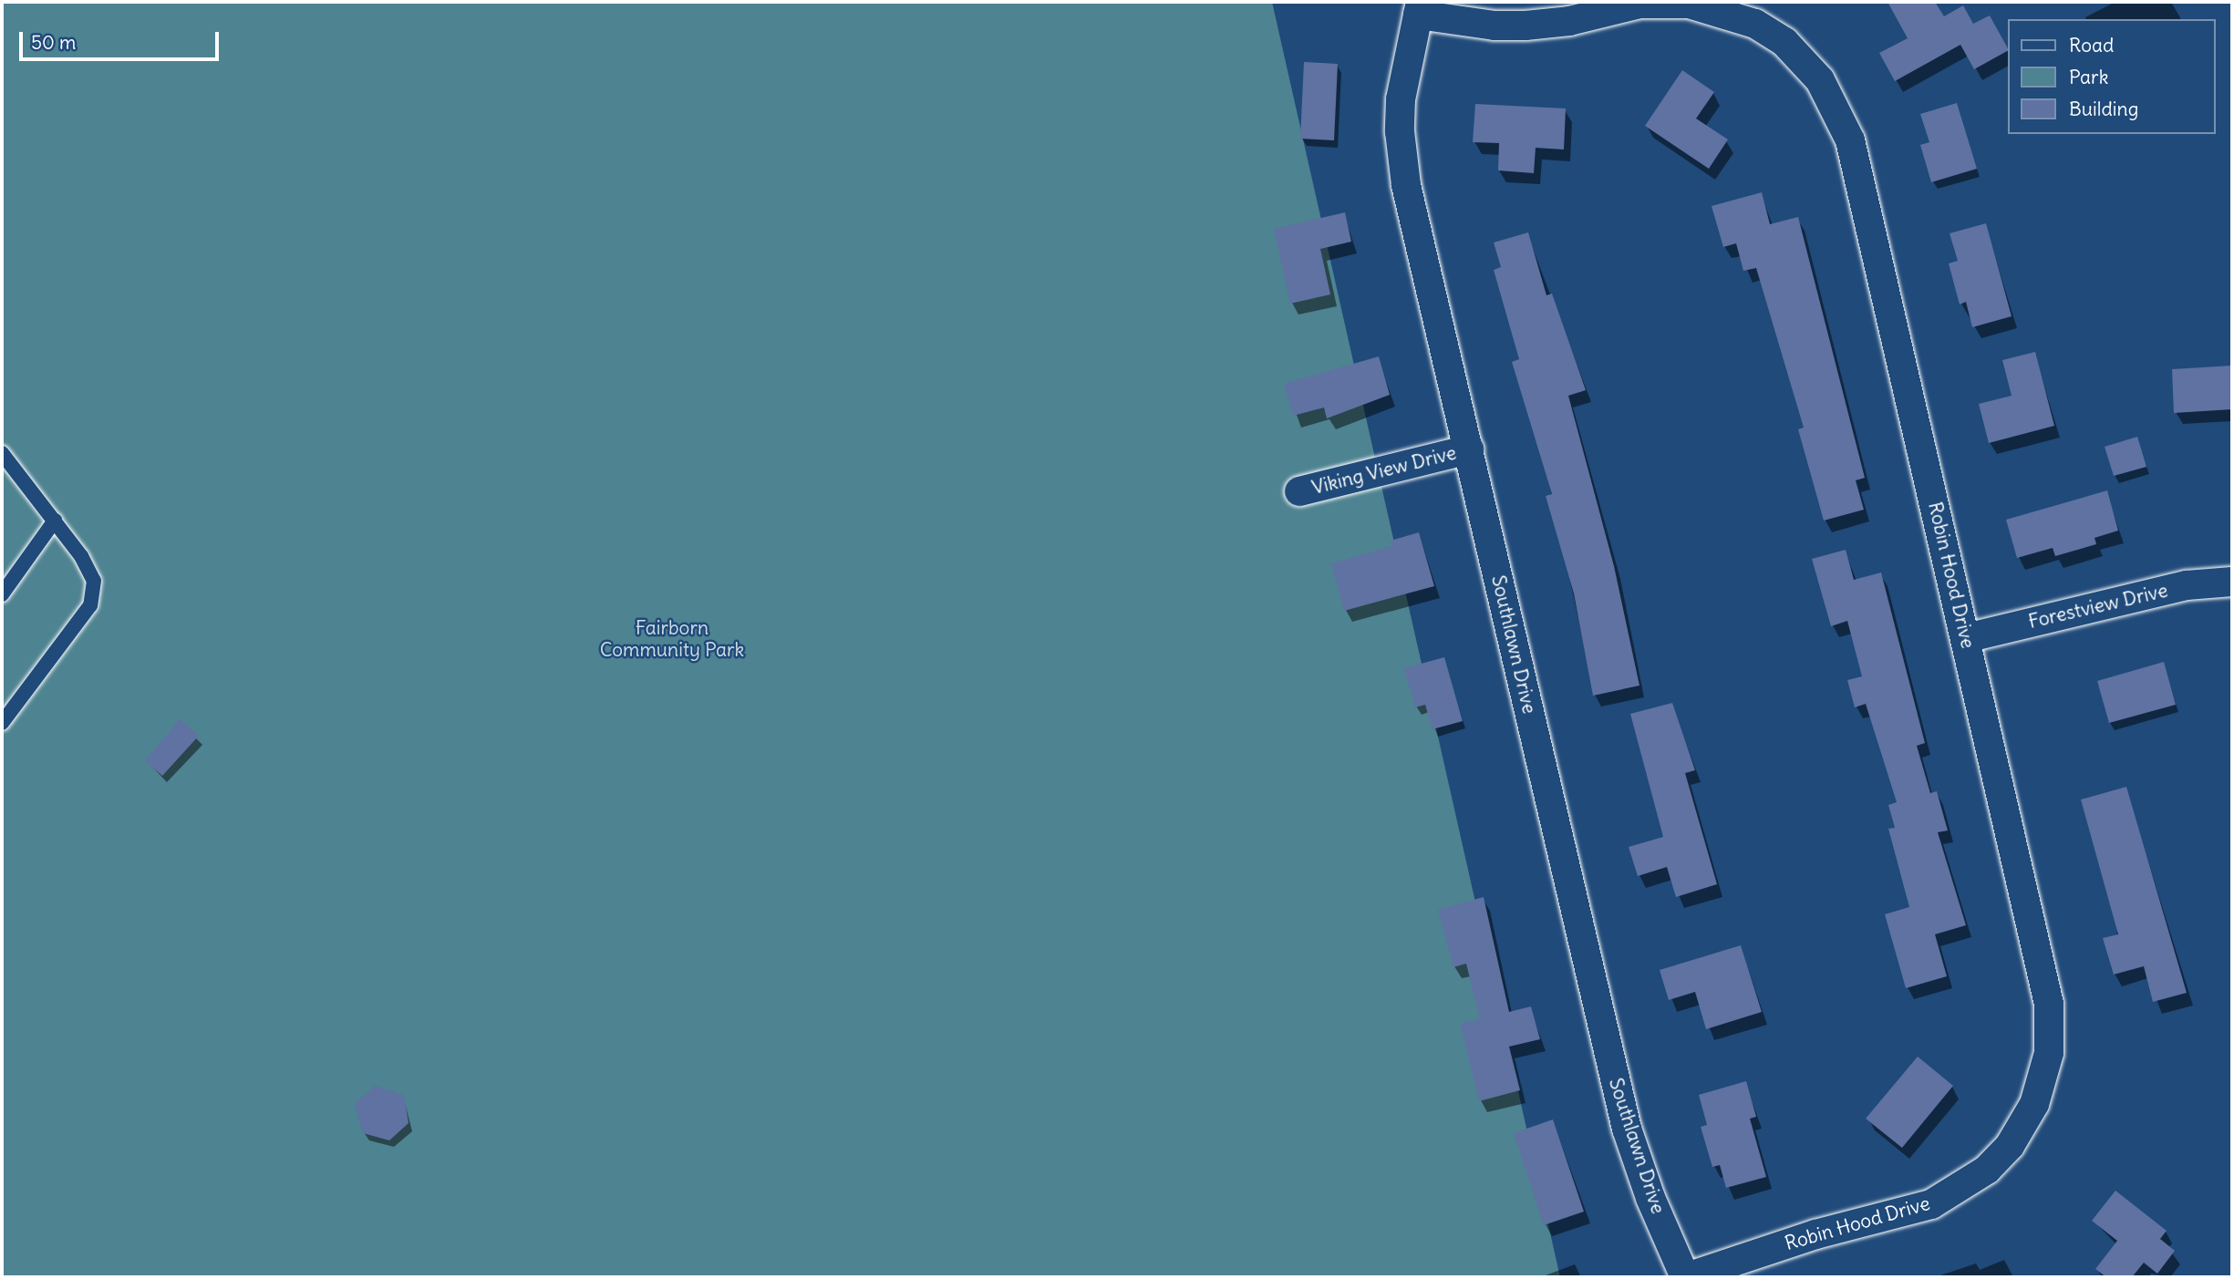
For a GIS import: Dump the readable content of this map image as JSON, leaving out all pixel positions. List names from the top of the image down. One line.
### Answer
{"streets":{"street":["Viking View Drive","Robin Hood Drive","Forestview Drive","Southlawn Drive"]},"crossings":[["Viking View Drive","Southlawn Drive"],["Robin Hood Drive","Forestview Drive"],["Robin Hood Drive","Southlawn Drive"]],"parks":["Fairborn Community Park"],"legend":["Road","Park","Building"],"scale_bar":"50 m"}
